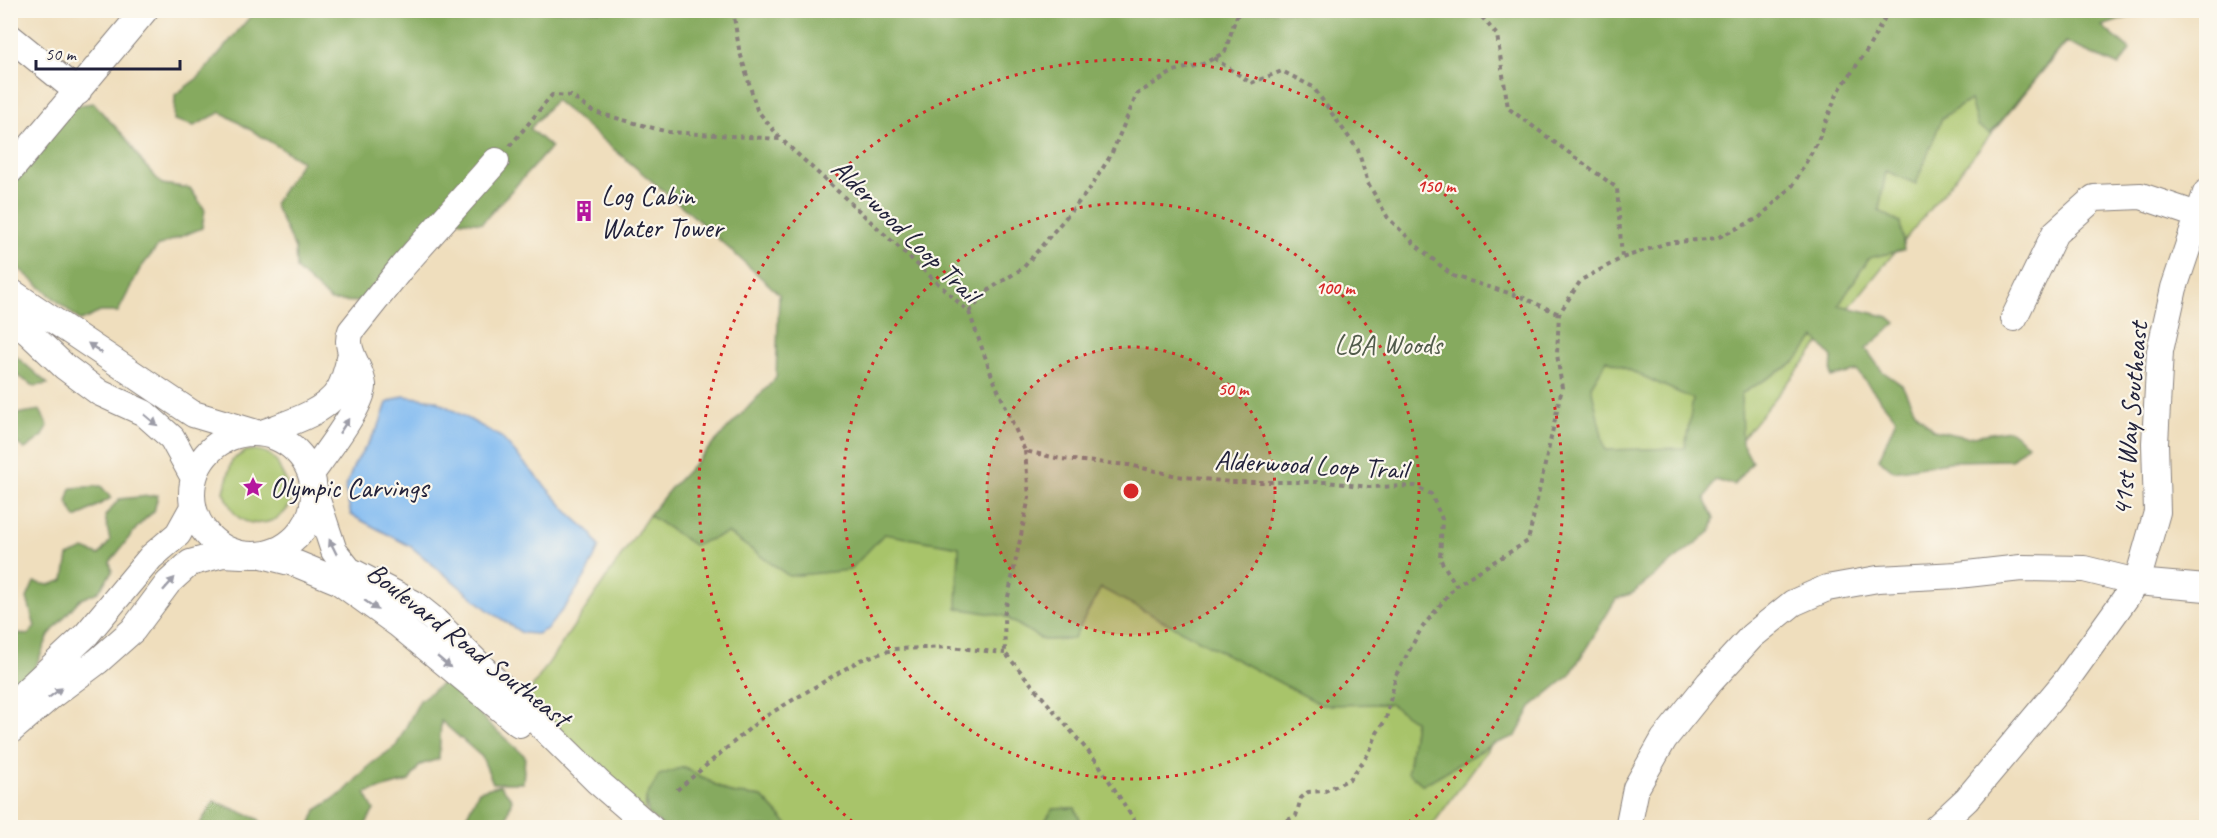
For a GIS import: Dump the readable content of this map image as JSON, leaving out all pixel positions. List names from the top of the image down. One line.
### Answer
{"streets":{"street":["41st Way Southeast","Boulevard Road Southeast"],"path":["Alderwood Loop Trail"]},"parks":["LBA Woods"],"places":{"building":["Log Cabin Water Tower"],"place":["Olympic Carvings"]},"scale_bar":"50 m","rings":["150 m","100 m","50 m"]}
